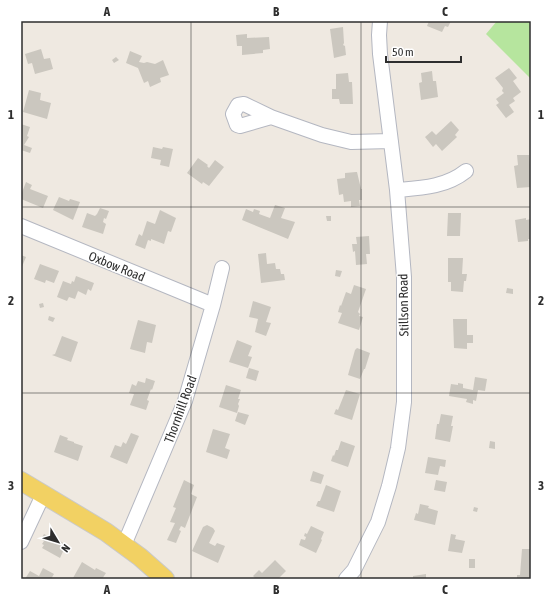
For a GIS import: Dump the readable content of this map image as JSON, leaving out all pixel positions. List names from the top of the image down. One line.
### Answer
{"streets":{"street":["Oxbow Road","Stillson Road","Thornhill Road"]},"crossings":[["Oxbow Road","Thornhill Road"]],"scale_bar":"50 m","north":"bottom right","grid":{"columns":["A","B","C"],"rows":["1","2","3"]}}
